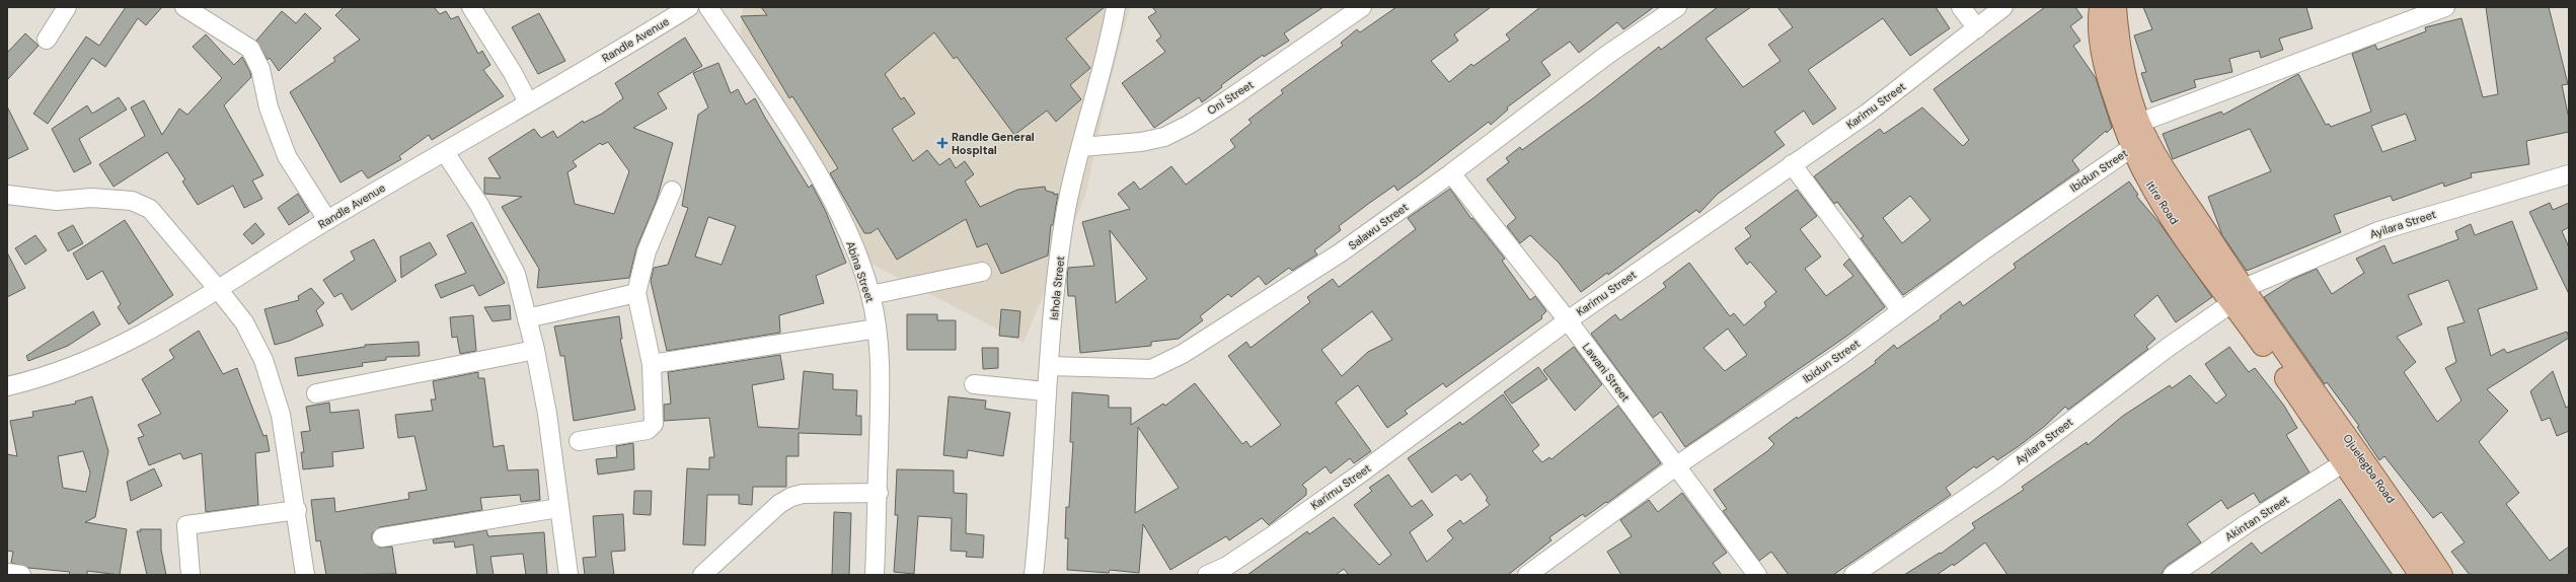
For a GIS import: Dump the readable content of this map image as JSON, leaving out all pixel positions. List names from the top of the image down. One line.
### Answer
{"streets":{"main road":["Itire Road","Ojuelegba Road"],"street":["Randle Avenue","Oni Street","Karimu Street","Ibidun Street","Ayilara Street","Salawu Street","Abina Street","Ishola Street","Lawani Street","Akintan Street"]},"crossings":[["Oni Street","Ishola Street"],["Karimu Street","Lawani Street"],["Ibidun Street","Itire Road"],["Ibidun Street","Lawani Street"],["Itire Road","Ayilara Street"],["Itire Road","Ojuelegba Road"],["Salawu Street","Ishola Street"],["Salawu Street","Lawani Street"],["Ojuelegba Road","Akintan Street"]],"places":{"health":["Randle General Hospital"]}}
